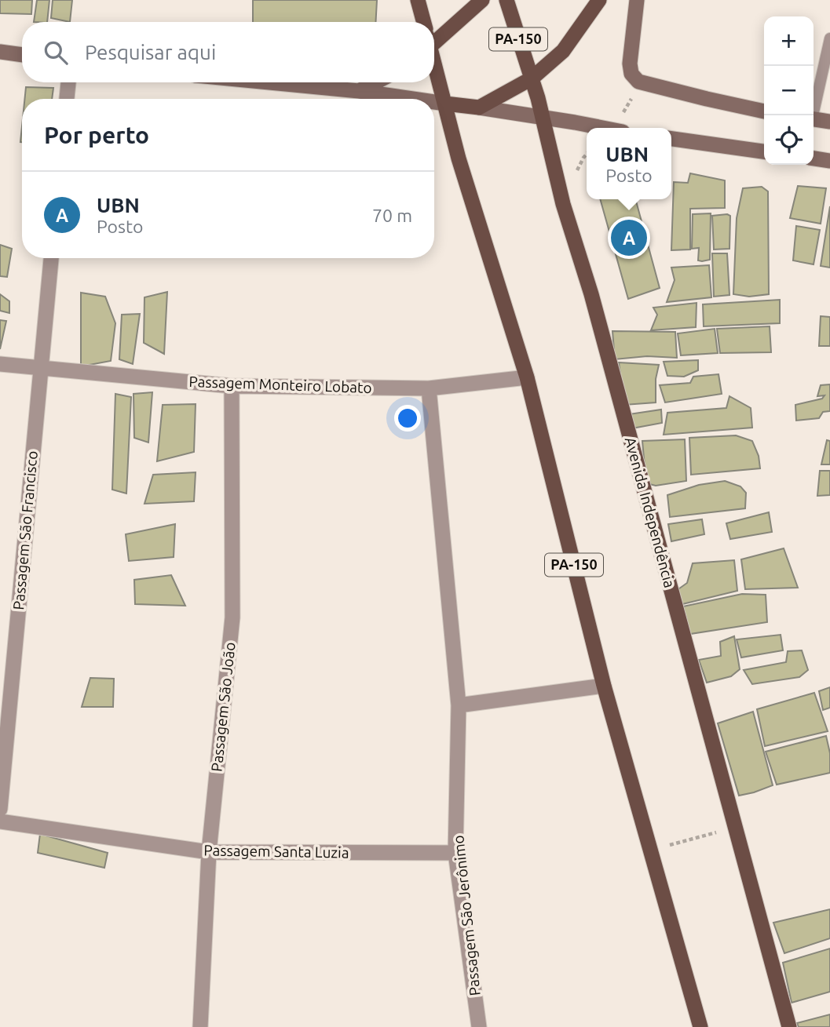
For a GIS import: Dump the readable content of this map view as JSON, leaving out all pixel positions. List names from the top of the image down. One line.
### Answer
{"streets":{"main road":["PA-150","Avenida Independência"],"street":["Passagem Monteiro Lobato","Passagem São Francisco","Passagem São João","Passagem Santa Luzia","Passagem São Jerônimo"]},"crossings":[["PA-150","Passagem Monteiro Lobato"],["Passagem Monteiro Lobato","Passagem São Francisco"],["Passagem Monteiro Lobato","Passagem São João"],["Passagem Monteiro Lobato","Passagem São Jerônimo"],["Passagem São João","Passagem Santa Luzia"],["Passagem Santa Luzia","Passagem São Jerônimo"]],"page":{"map_buttons":["+","−"],"search":"Pesquisar aqui","heading":"Por perto","popup":["UBN","Posto"],"list":[{"mark":"A","name":"UBN","note":"Posto","value":"70 m"}],"pins":"A"}}
